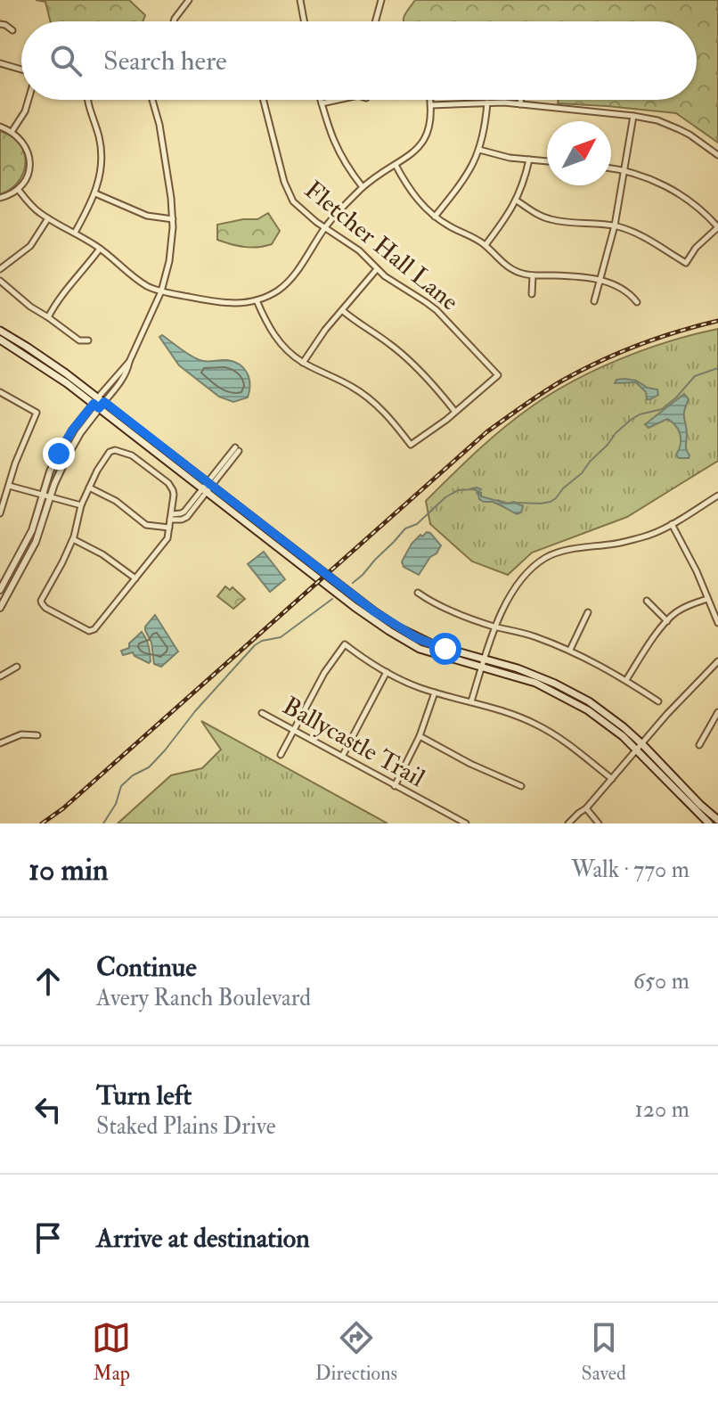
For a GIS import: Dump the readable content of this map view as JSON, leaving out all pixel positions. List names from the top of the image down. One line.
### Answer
{"streets":{"street":["Fletcher Hall Lane","Ballycastle Trail"]},"north":"top right","page":{"search":"Search here","heading":["10 min","Walk · 770 m"],"list":[["Continue","Avery Ranch Boulevard","650 m"],["Turn left","Staked Plains Drive","120 m"],"Arrive at destination"],"nav":["Map","Directions","Saved"]}}
